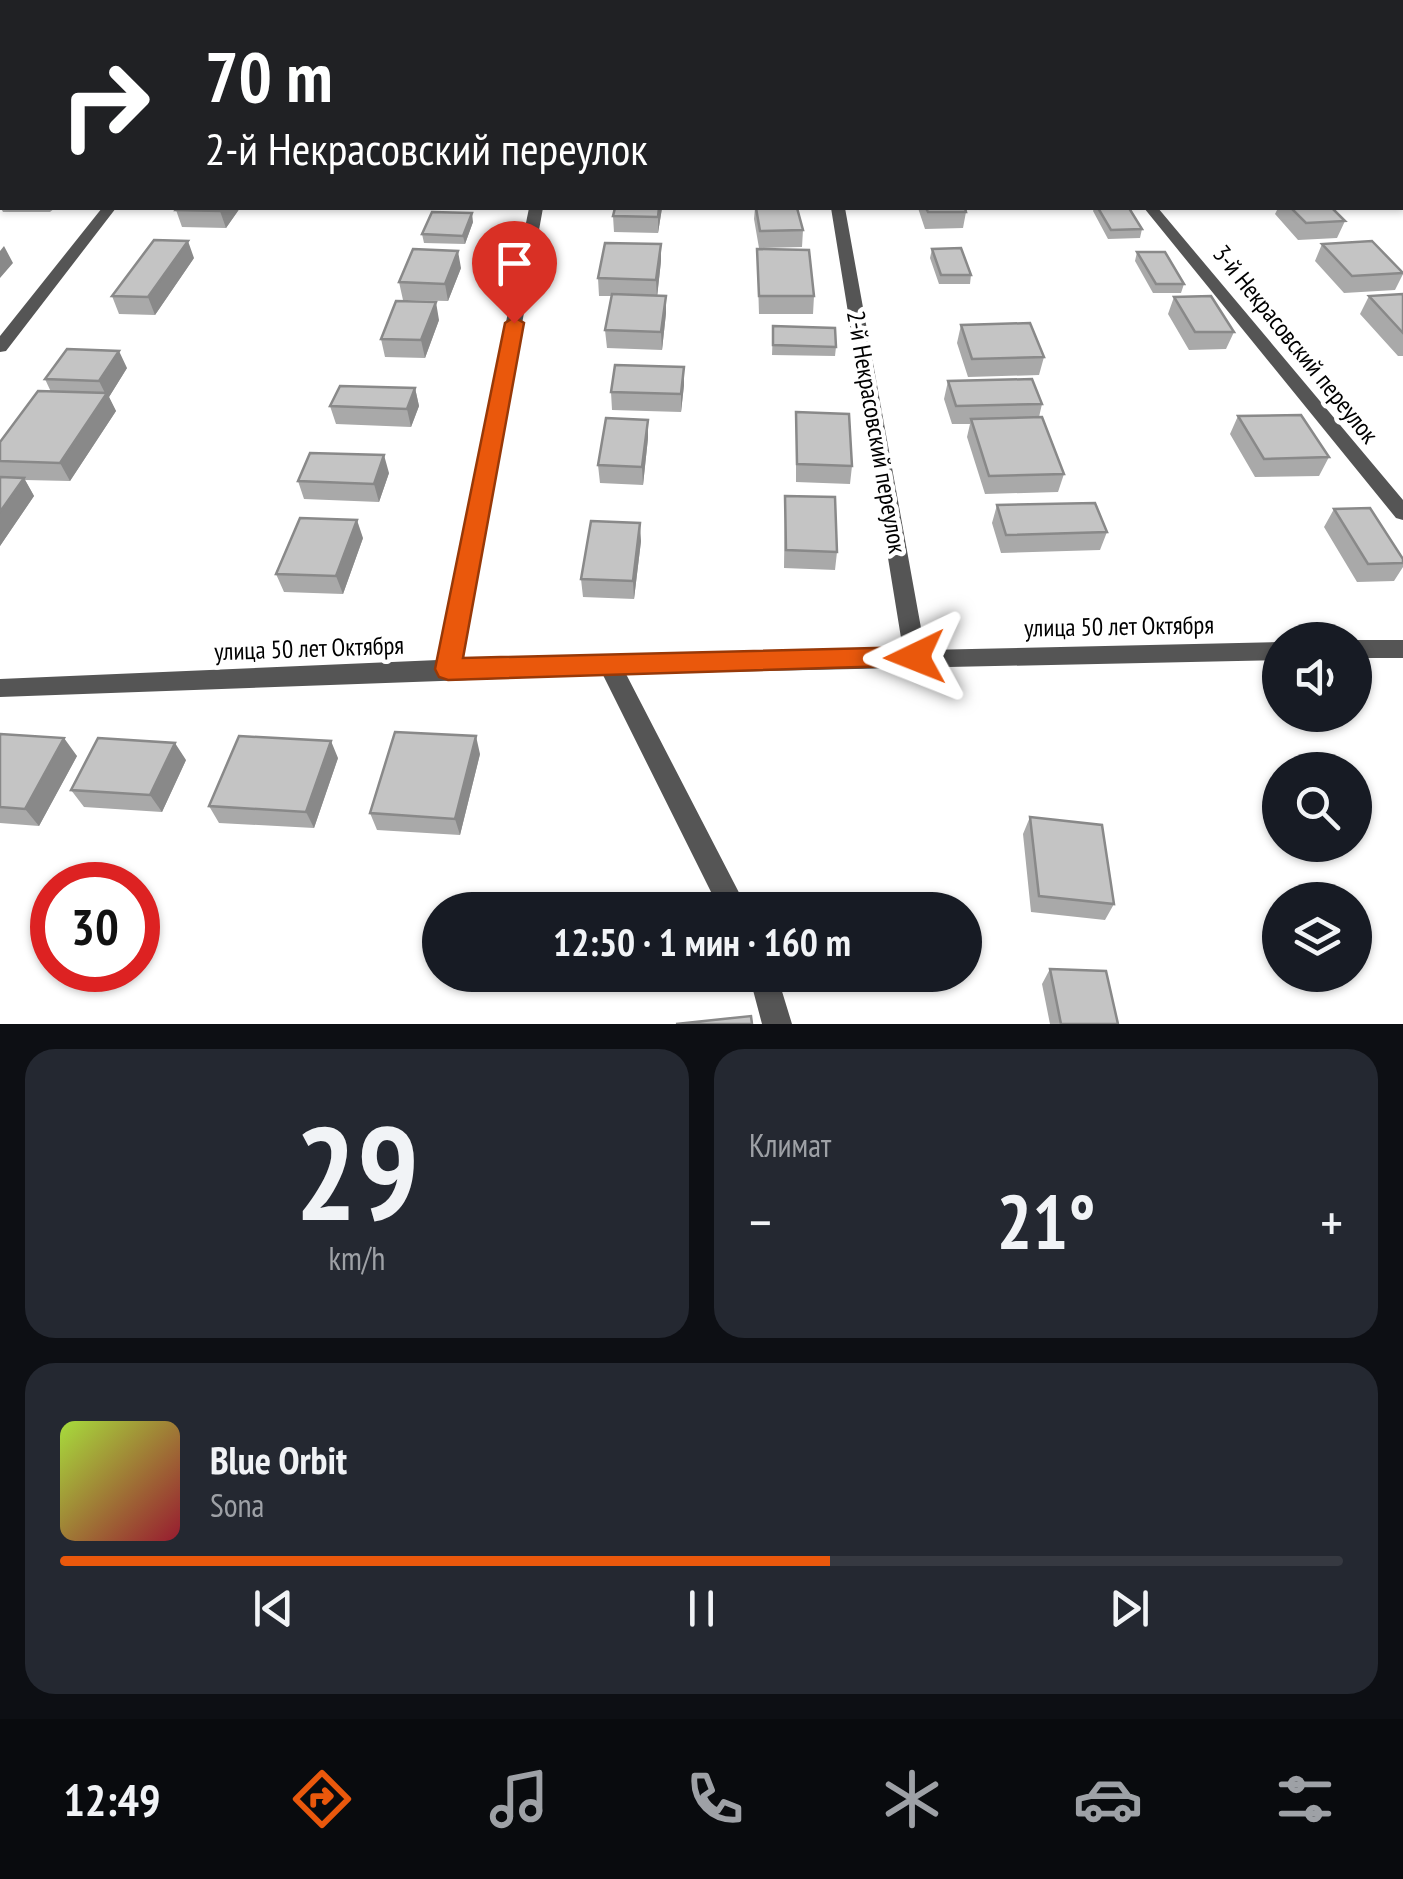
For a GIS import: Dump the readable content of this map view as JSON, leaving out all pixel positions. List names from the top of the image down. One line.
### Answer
{"streets":{"street":["3-й Некрасовский переулок","2-й Некрасовский переулок","улица 50 лет Октября"]},"crossings":[["2-й Некрасовский переулок","улица 50 лет Октября"]],"page":{"turn":["70 m","2-й Некрасовский переулок"],"limit":"30","trip":"12:50 · 1 мин · 160 m","tile":[["29","km/h"],"Климат"],"heat":["−","21°","+"],"song":["Blue Orbit","Sona"],"tabs":"12:49"}}
